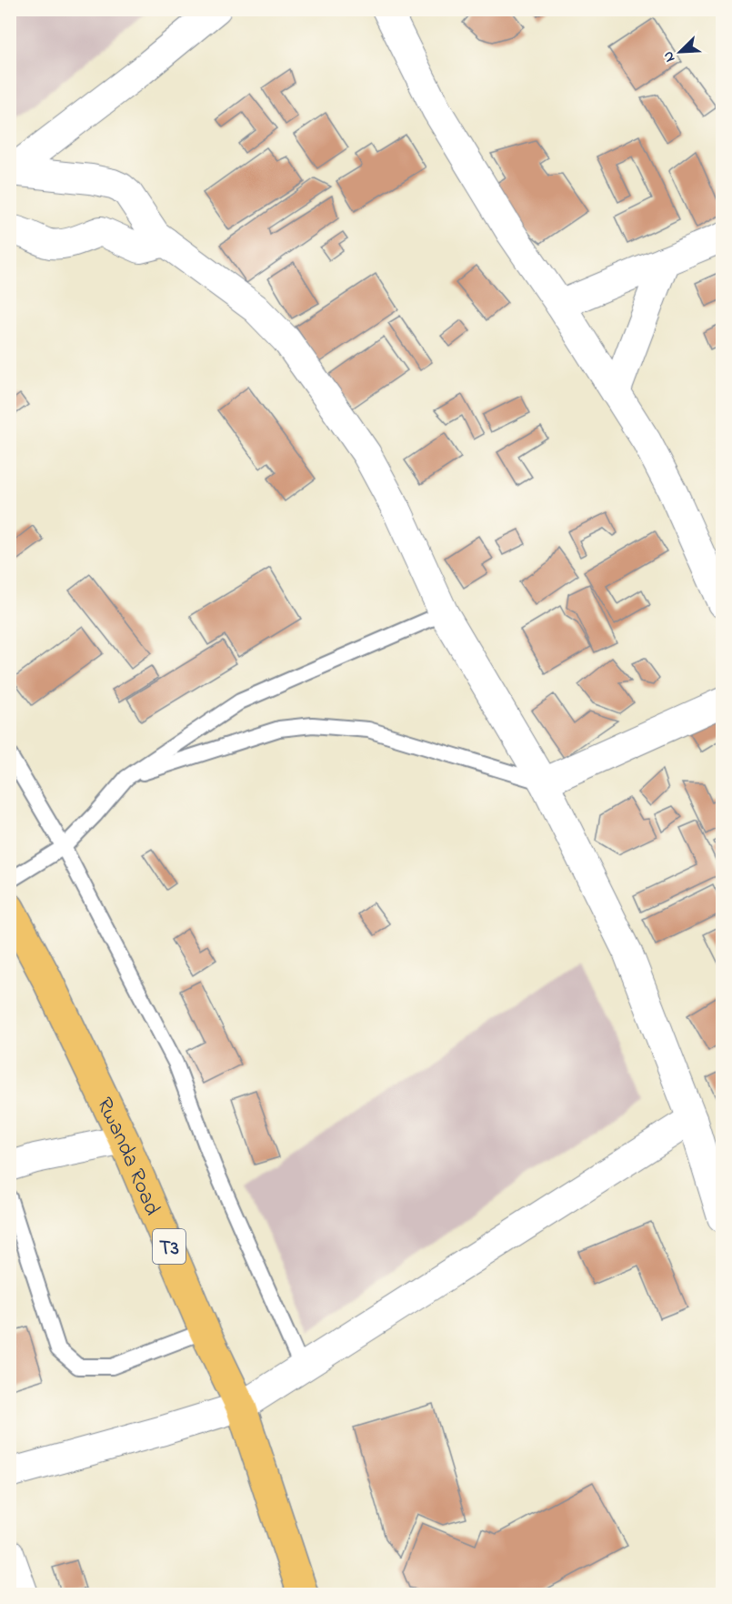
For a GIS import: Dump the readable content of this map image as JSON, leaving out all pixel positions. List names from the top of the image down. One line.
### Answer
{"streets":{"highway":["Rwanda Road","T3"]},"north":"bottom left"}
